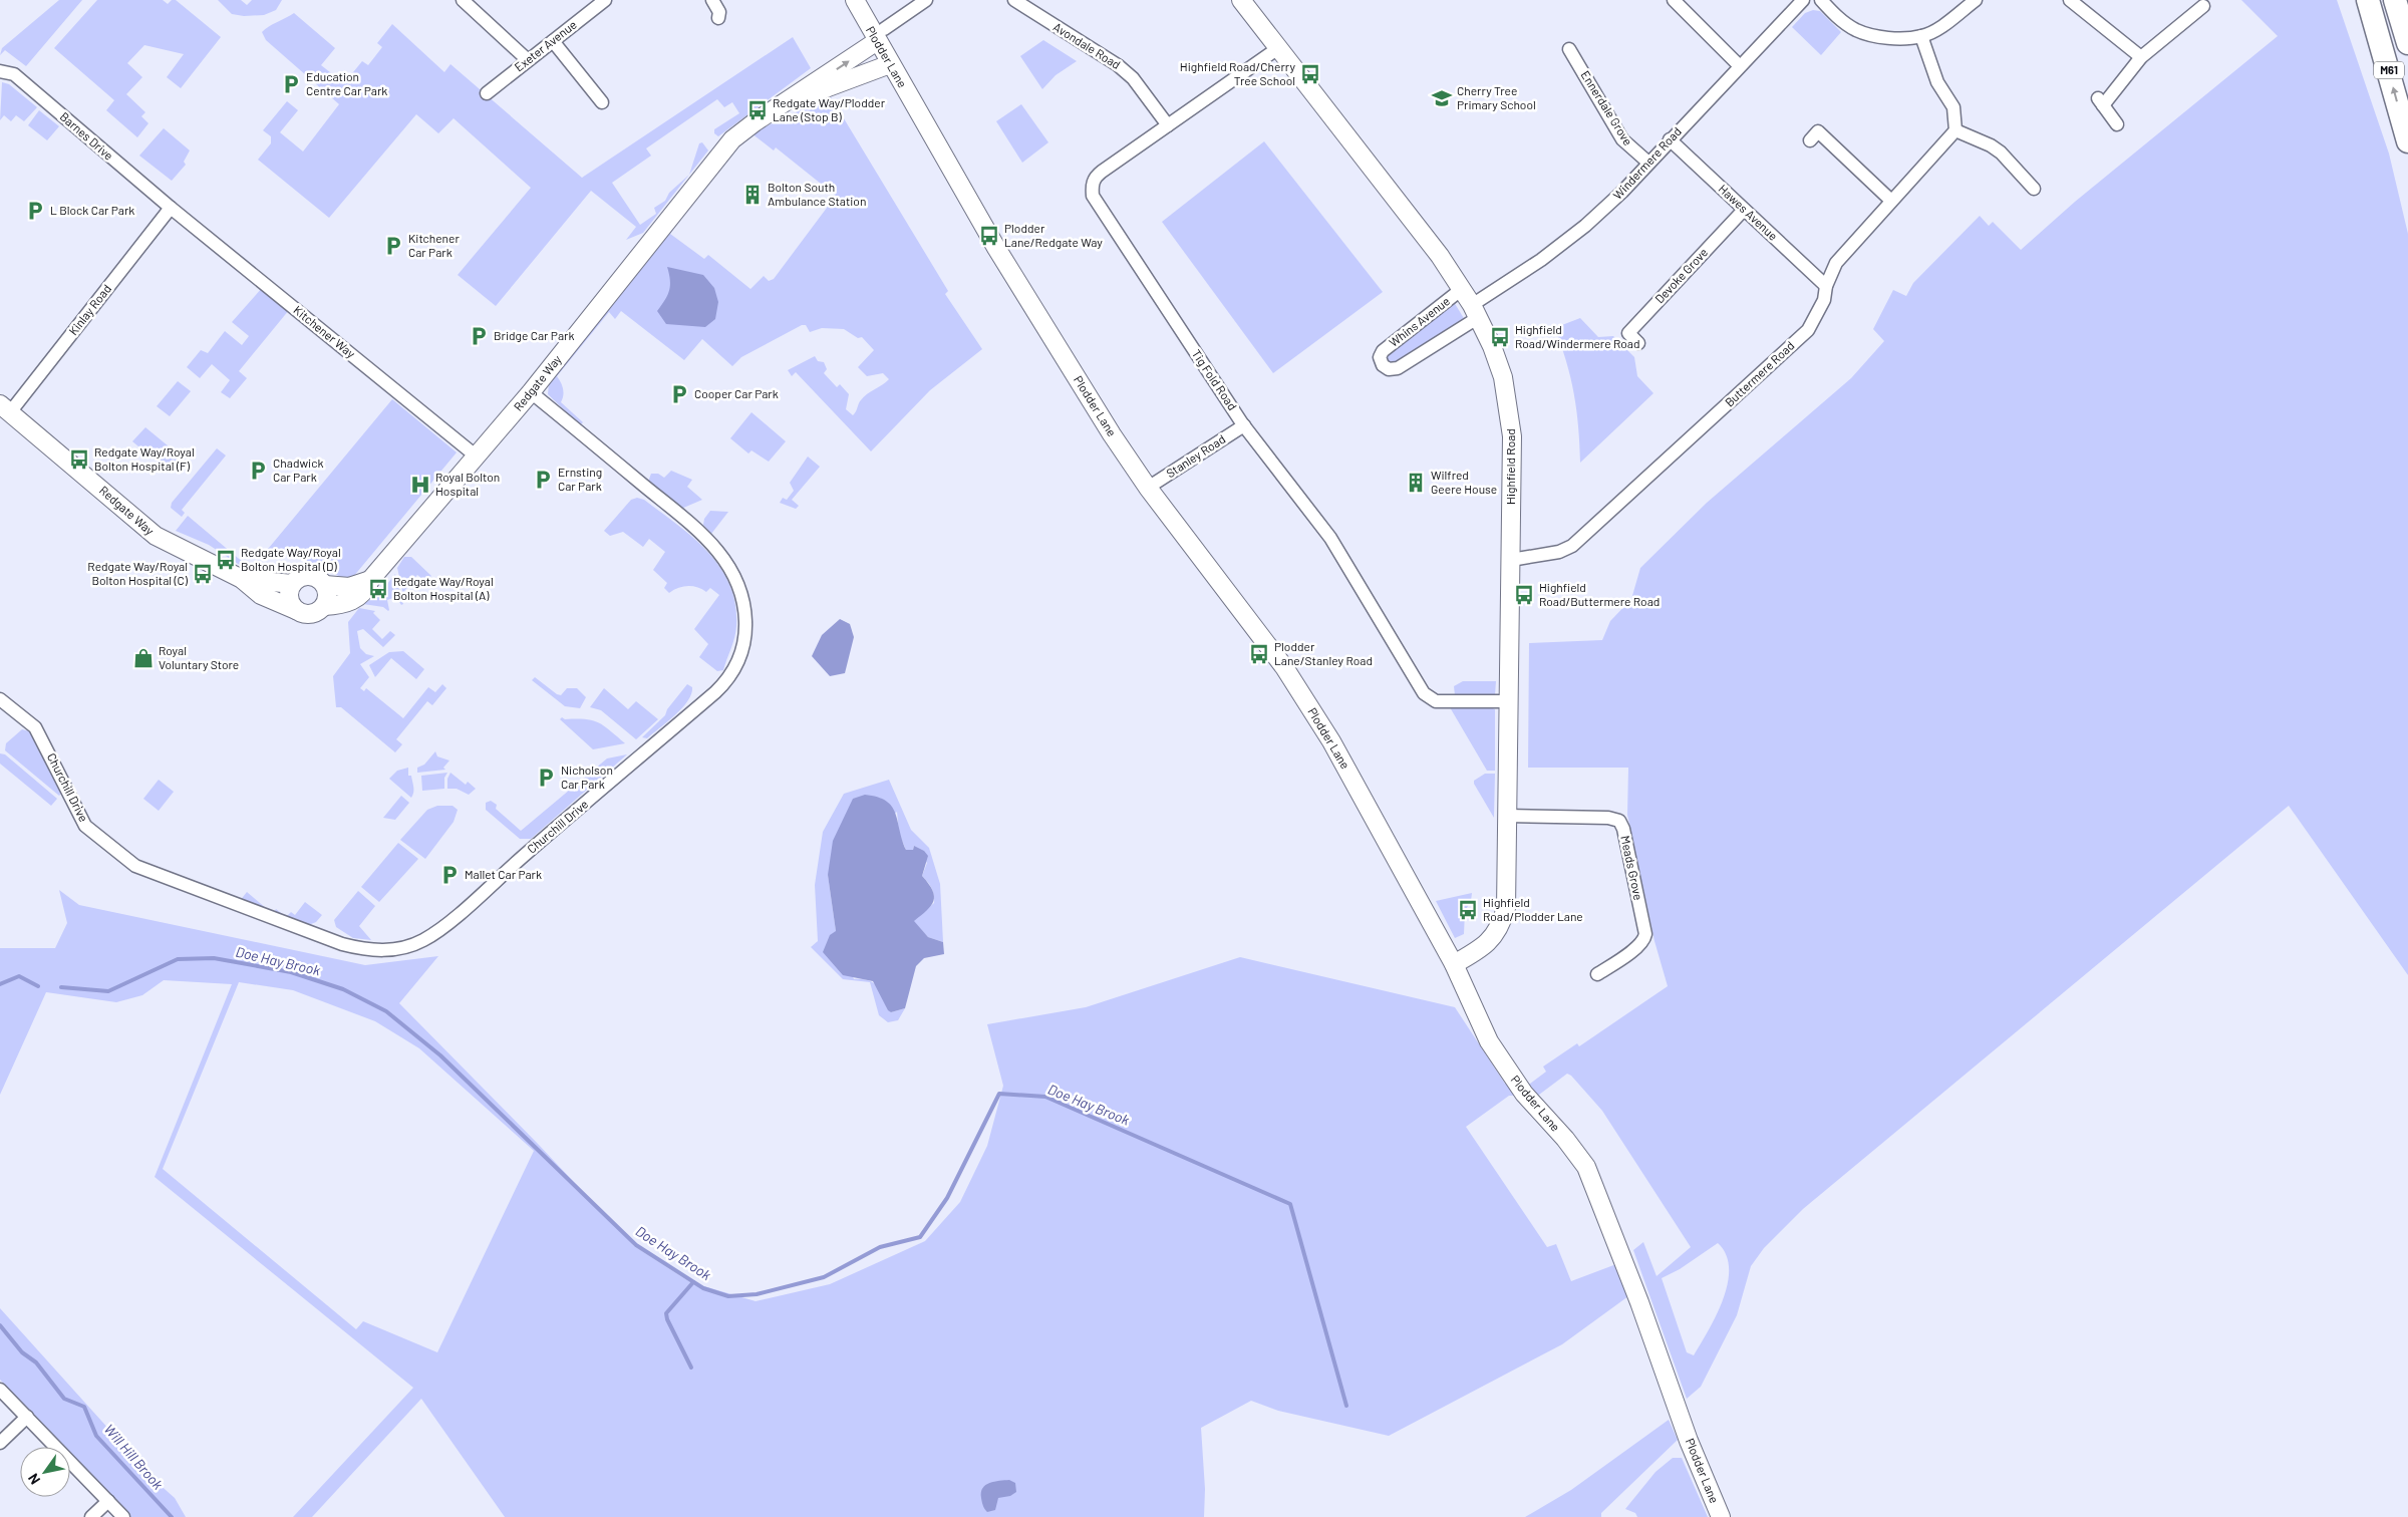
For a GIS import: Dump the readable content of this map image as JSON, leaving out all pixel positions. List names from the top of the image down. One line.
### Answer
{"streets":{"highway":["M61"],"street":["Exeter Avenue","Avondale Road","Plodder Lane","Ennerdale Grove","Barnes Drive","Windermere Road","Hawes Avenue","Devoke Grove","Kinlay Road","Whins Avenue","Kitchener Way","Buttermere Road","Tig Fold Road","Redgate Way","Stanley Road","Highfield Road","Churchill Drive","Meads Grove"]},"crossings":[["Avondale Road","Tig Fold Road"],["Plodder Lane","Redgate Way"],["Plodder Lane","Stanley Road"],["Plodder Lane","Highfield Road"],["Ennerdale Grove","Windermere Road"],["Barnes Drive","Kinlay Road"],["Barnes Drive","Kitchener Way"],["Windermere Road","Hawes Avenue"],["Windermere Road","Whins Avenue"],["Windermere Road","Highfield Road"],["Hawes Avenue","Devoke Grove"],["Hawes Avenue","Buttermere Road"],["Kinlay Road","Kitchener Way"],["Kinlay Road","Redgate Way"],["Whins Avenue","Highfield Road"],["Kitchener Way","Redgate Way"],["Buttermere Road","Highfield Road"],["Tig Fold Road","Stanley Road"],["Tig Fold Road","Highfield Road"],["Redgate Way","Churchill Drive"],["Highfield Road","Meads Grove"]],"water":["Doe Hay Brook","Will Hill Brook"],"places":{"bus stop":["Highfield Road/Cherry Tree School","Redgate Way/Plodder Lane (Stop B)","Plodder Lane/Redgate Way","Highfield Road/Windermere Road","Redgate Way/Royal Bolton Hospital (F)","Redgate Way/Royal Bolton Hospital (D)","Redgate Way/Royal Bolton Hospital (C)","Redgate Way/Royal Bolton Hospital (A)","Highfield Road/Buttermere Road","Plodder Lane/Stanley Road","Highfield Road/Plodder Lane"],"parking":["Education Centre Car Park","L Block Car Park","Kitchener Car Park","Bridge Car Park","Cooper Car Park","Chadwick Car Park","Ernsting Car Park","Nicholson Car Park","Mallet Car Park"],"school or university":["Cherry Tree Primary School"],"building":["Bolton South Ambulance Station","Wilfred Geere House"],"hospital":["Royal Bolton Hospital"],"shop":["Royal Voluntary Store"]},"north":"bottom left"}
